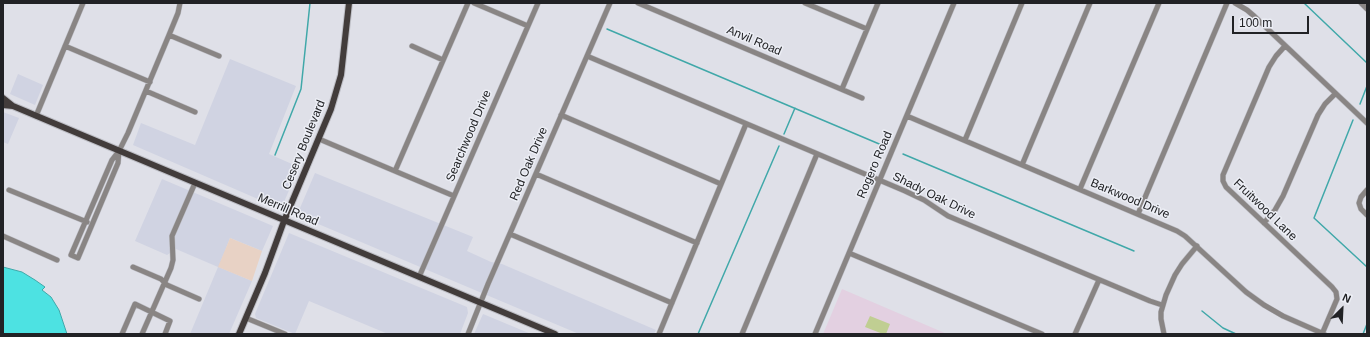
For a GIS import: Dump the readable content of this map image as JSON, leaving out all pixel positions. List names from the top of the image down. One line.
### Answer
{"streets":{"main road":["Cesery Boulevard","Merrill Road"],"street":["Anvil Road","Searchwood Drive","Red Oak Drive","Rogero Road","Shady Oak Drive","Barkwood Drive","Fruitwood Lane"]},"crossings":[["Searchwood Drive","Merrill Road"],["Cesery Boulevard","Merrill Road"],["Red Oak Drive","Shady Oak Drive"],["Red Oak Drive","Merrill Road"],["Rogero Road","Shady Oak Drive"],["Rogero Road","Barkwood Drive"],["Barkwood Drive","Fruitwood Lane"]],"scale_bar":"100 m","north":"top right"}
